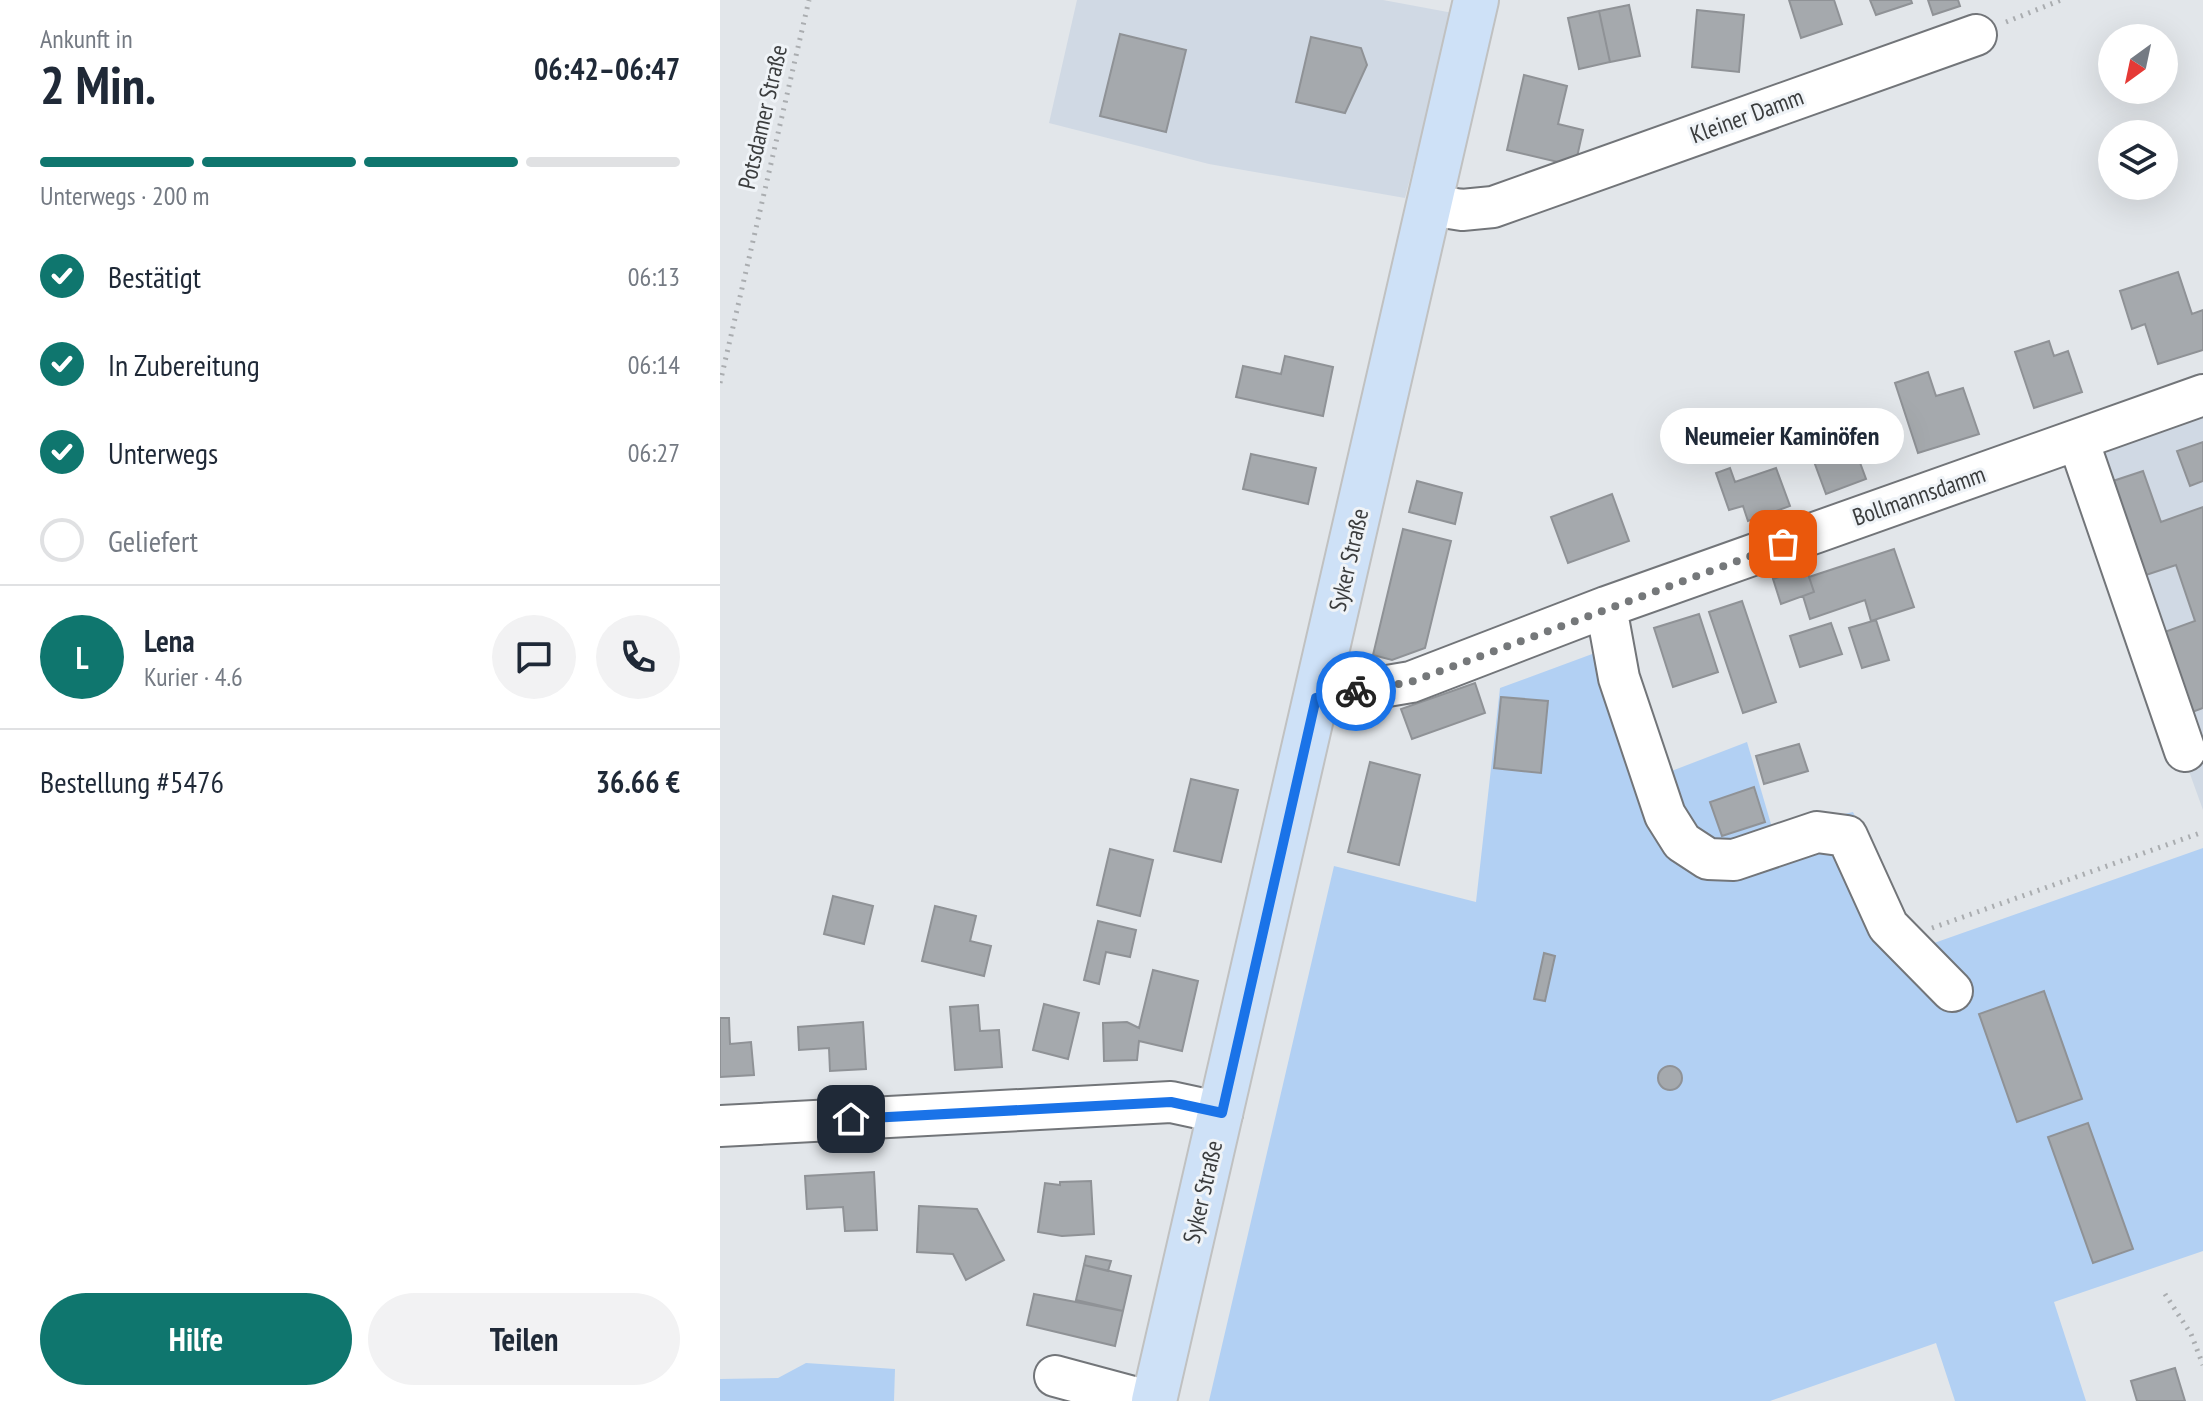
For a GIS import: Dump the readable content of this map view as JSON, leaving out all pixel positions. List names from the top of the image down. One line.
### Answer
{"streets":{"main road":["Syker Straße"],"street":["Kleiner Damm","Bollmannsdamm"],"path":["Potsdamer Straße"]},"crossings":[["Kleiner Damm","Syker Straße"],["Bollmannsdamm","Syker Straße"]],"places":["Neumeier Kaminöfen"],"north":"bottom left","page":{"heading":["2 Min.","Ankunft in","06:42–06:47"],"panel":["Lena","Kurier · 4.6","Bestellung #5476","36.66 €"],"bar":"Unterwegs · 200 m","list":[["Bestätigt","06:13"],["In Zubereitung","06:14"],["Unterwegs","06:27"],"Geliefert"],"bubble":"Neumeier Kaminöfen","round":"L","buttons":["Hilfe","Teilen"]}}
